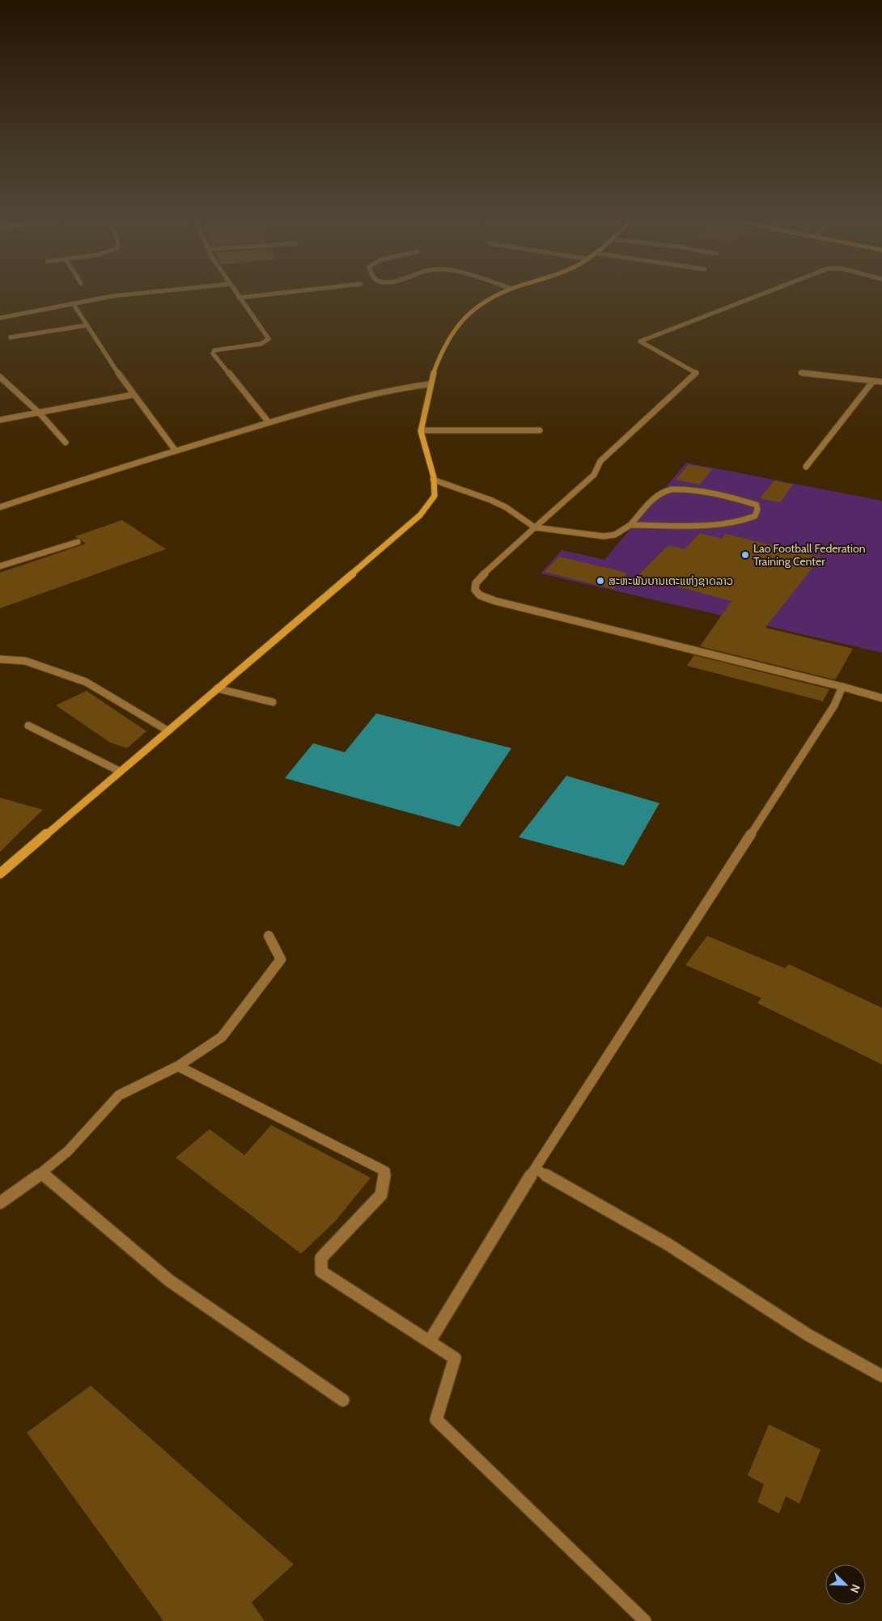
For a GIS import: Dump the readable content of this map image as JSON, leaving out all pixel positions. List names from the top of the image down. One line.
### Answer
{"places":["Lao Football Federation Training Center","ສະຫະພັນບານເຕະແຫ່ງຊາດລາວ"],"north":"bottom right"}
